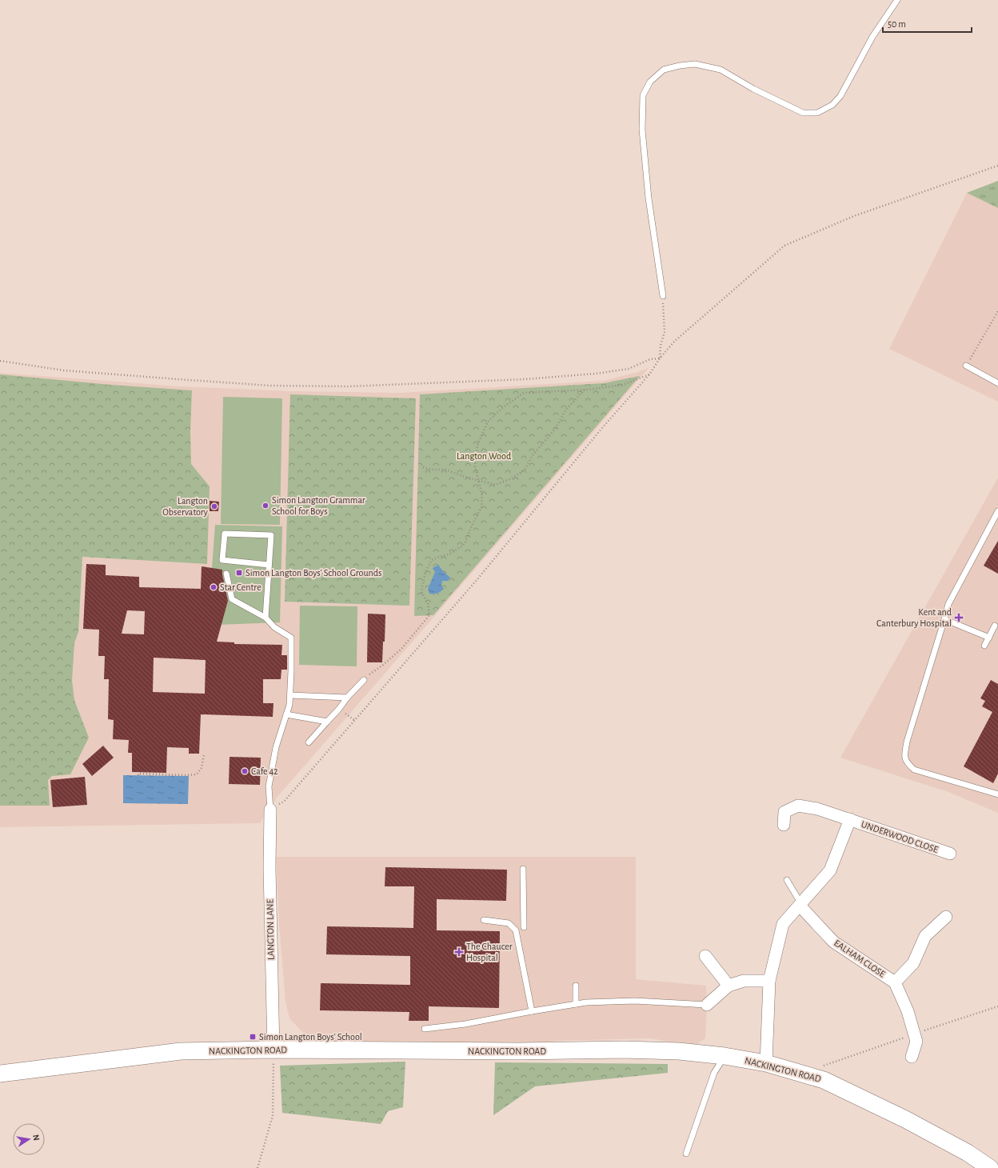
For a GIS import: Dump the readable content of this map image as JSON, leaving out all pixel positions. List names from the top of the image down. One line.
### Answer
{"streets":{"main road":["NACKINGTON ROAD"],"street":["UNDERWOOD CLOSE","LANGTON LANE","EALHAM CLOSE"]},"crossings":[["UNDERWOOD CLOSE","EALHAM CLOSE"],["UNDERWOOD CLOSE","NACKINGTON ROAD"],["LANGTON LANE","NACKINGTON ROAD"]],"parks":["Langton Wood"],"places":{"other":["Simon Langton Grammar School for Boys","Langton Observatory","Star Centre","Cafe 42"],"transit":["Simon Langton Boys' School Grounds","Simon Langton Boys' School"],"health":["Kent and Canterbury Hospital","The Chaucer Hospital"]},"scale_bar":"50 m","north":"right"}
